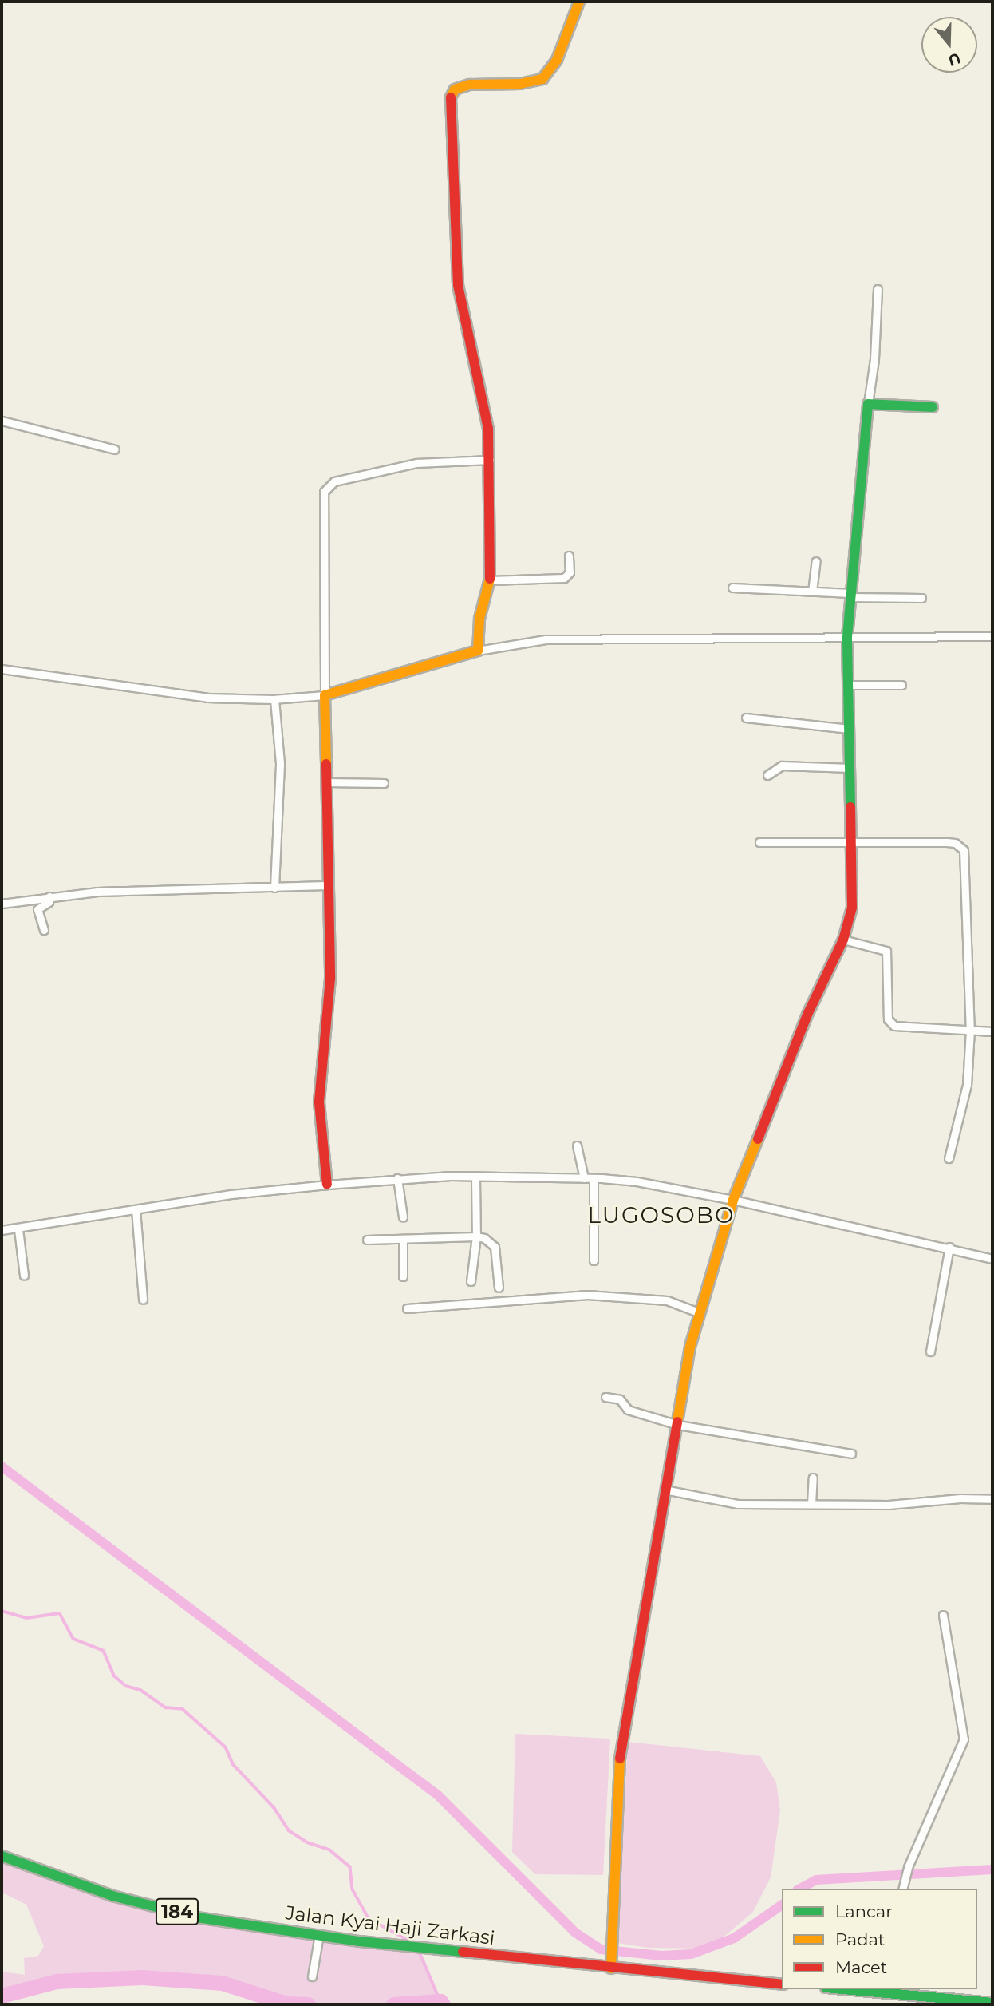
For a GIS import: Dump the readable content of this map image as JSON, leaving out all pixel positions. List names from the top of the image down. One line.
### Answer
{"streets":{"street":["184","Jalan Kyai Haji Zarkasi"]},"districts":["LUGOSOBO"],"legend":["Lancar","Padat","Macet"],"north":"bottom"}
